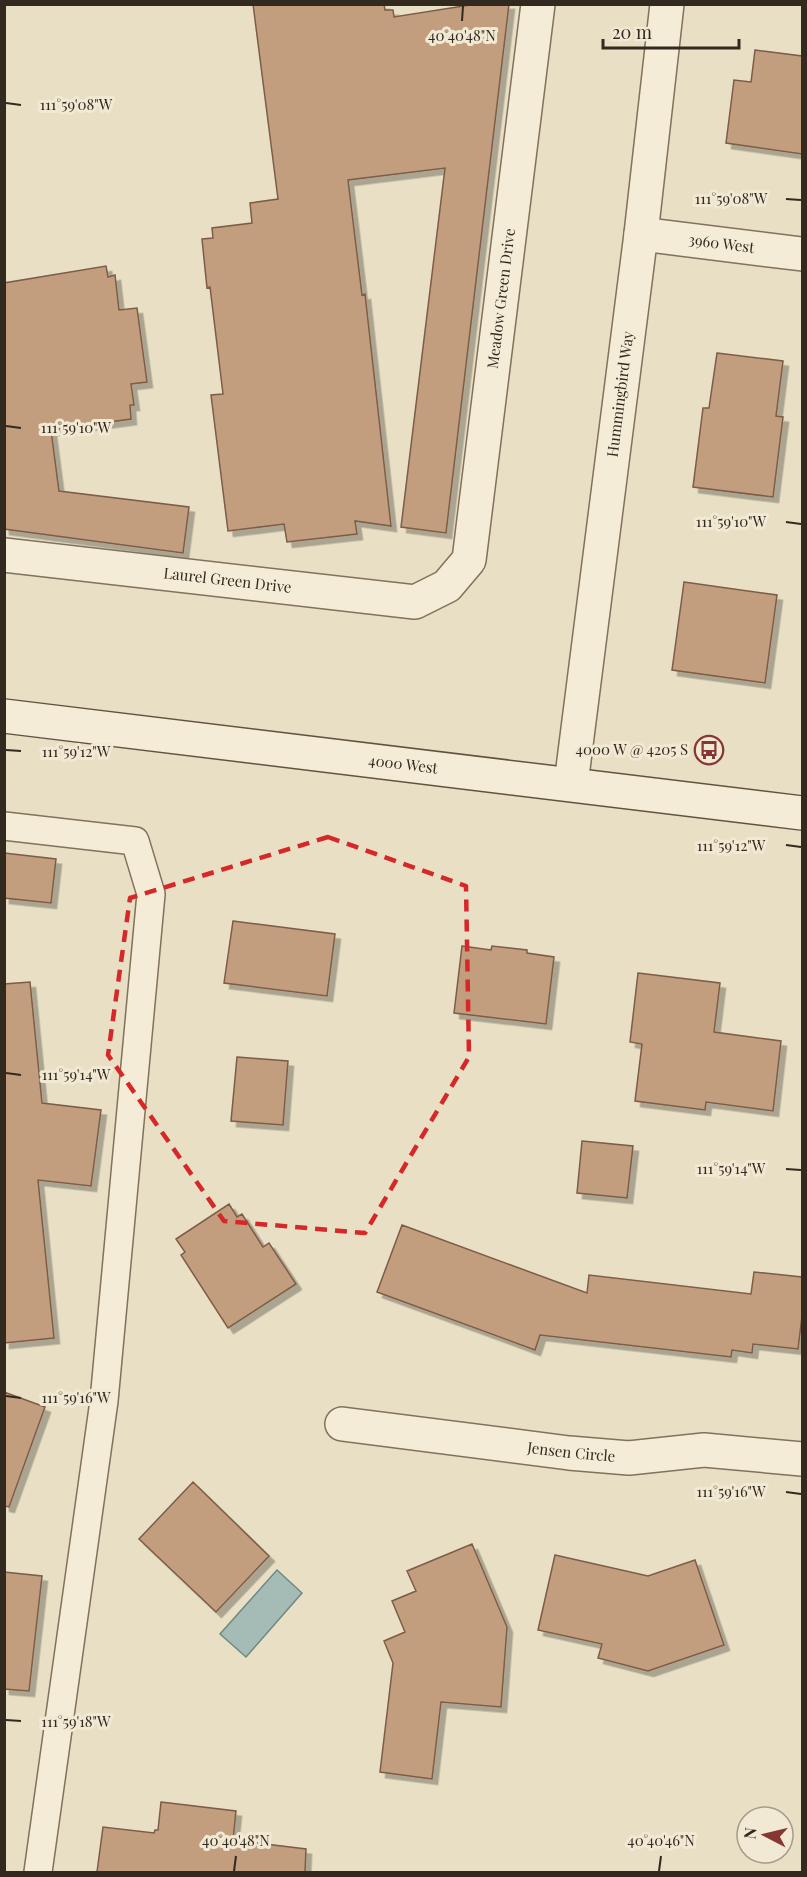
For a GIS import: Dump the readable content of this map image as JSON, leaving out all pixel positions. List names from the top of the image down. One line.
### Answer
{"streets":{"street":["3960 West","Meadow Green Drive","Hummingbird Way","Laurel Green Drive","4000 West","Jensen Circle"]},"crossings":[["3960 West","Hummingbird Way"],["Meadow Green Drive","Laurel Green Drive"],["Hummingbird Way","4000 West"]],"places":{"bus stop":["4000 W @ 4205 S"]},"scale_bar":"20 m","north":"left","coordinates":["40°40'48\"N","111°59'08\"W","111°59'10\"W","111°59'12\"W","111°59'14\"W","111°59'16\"W","111°59'18\"W","40°40'46\"N"]}
